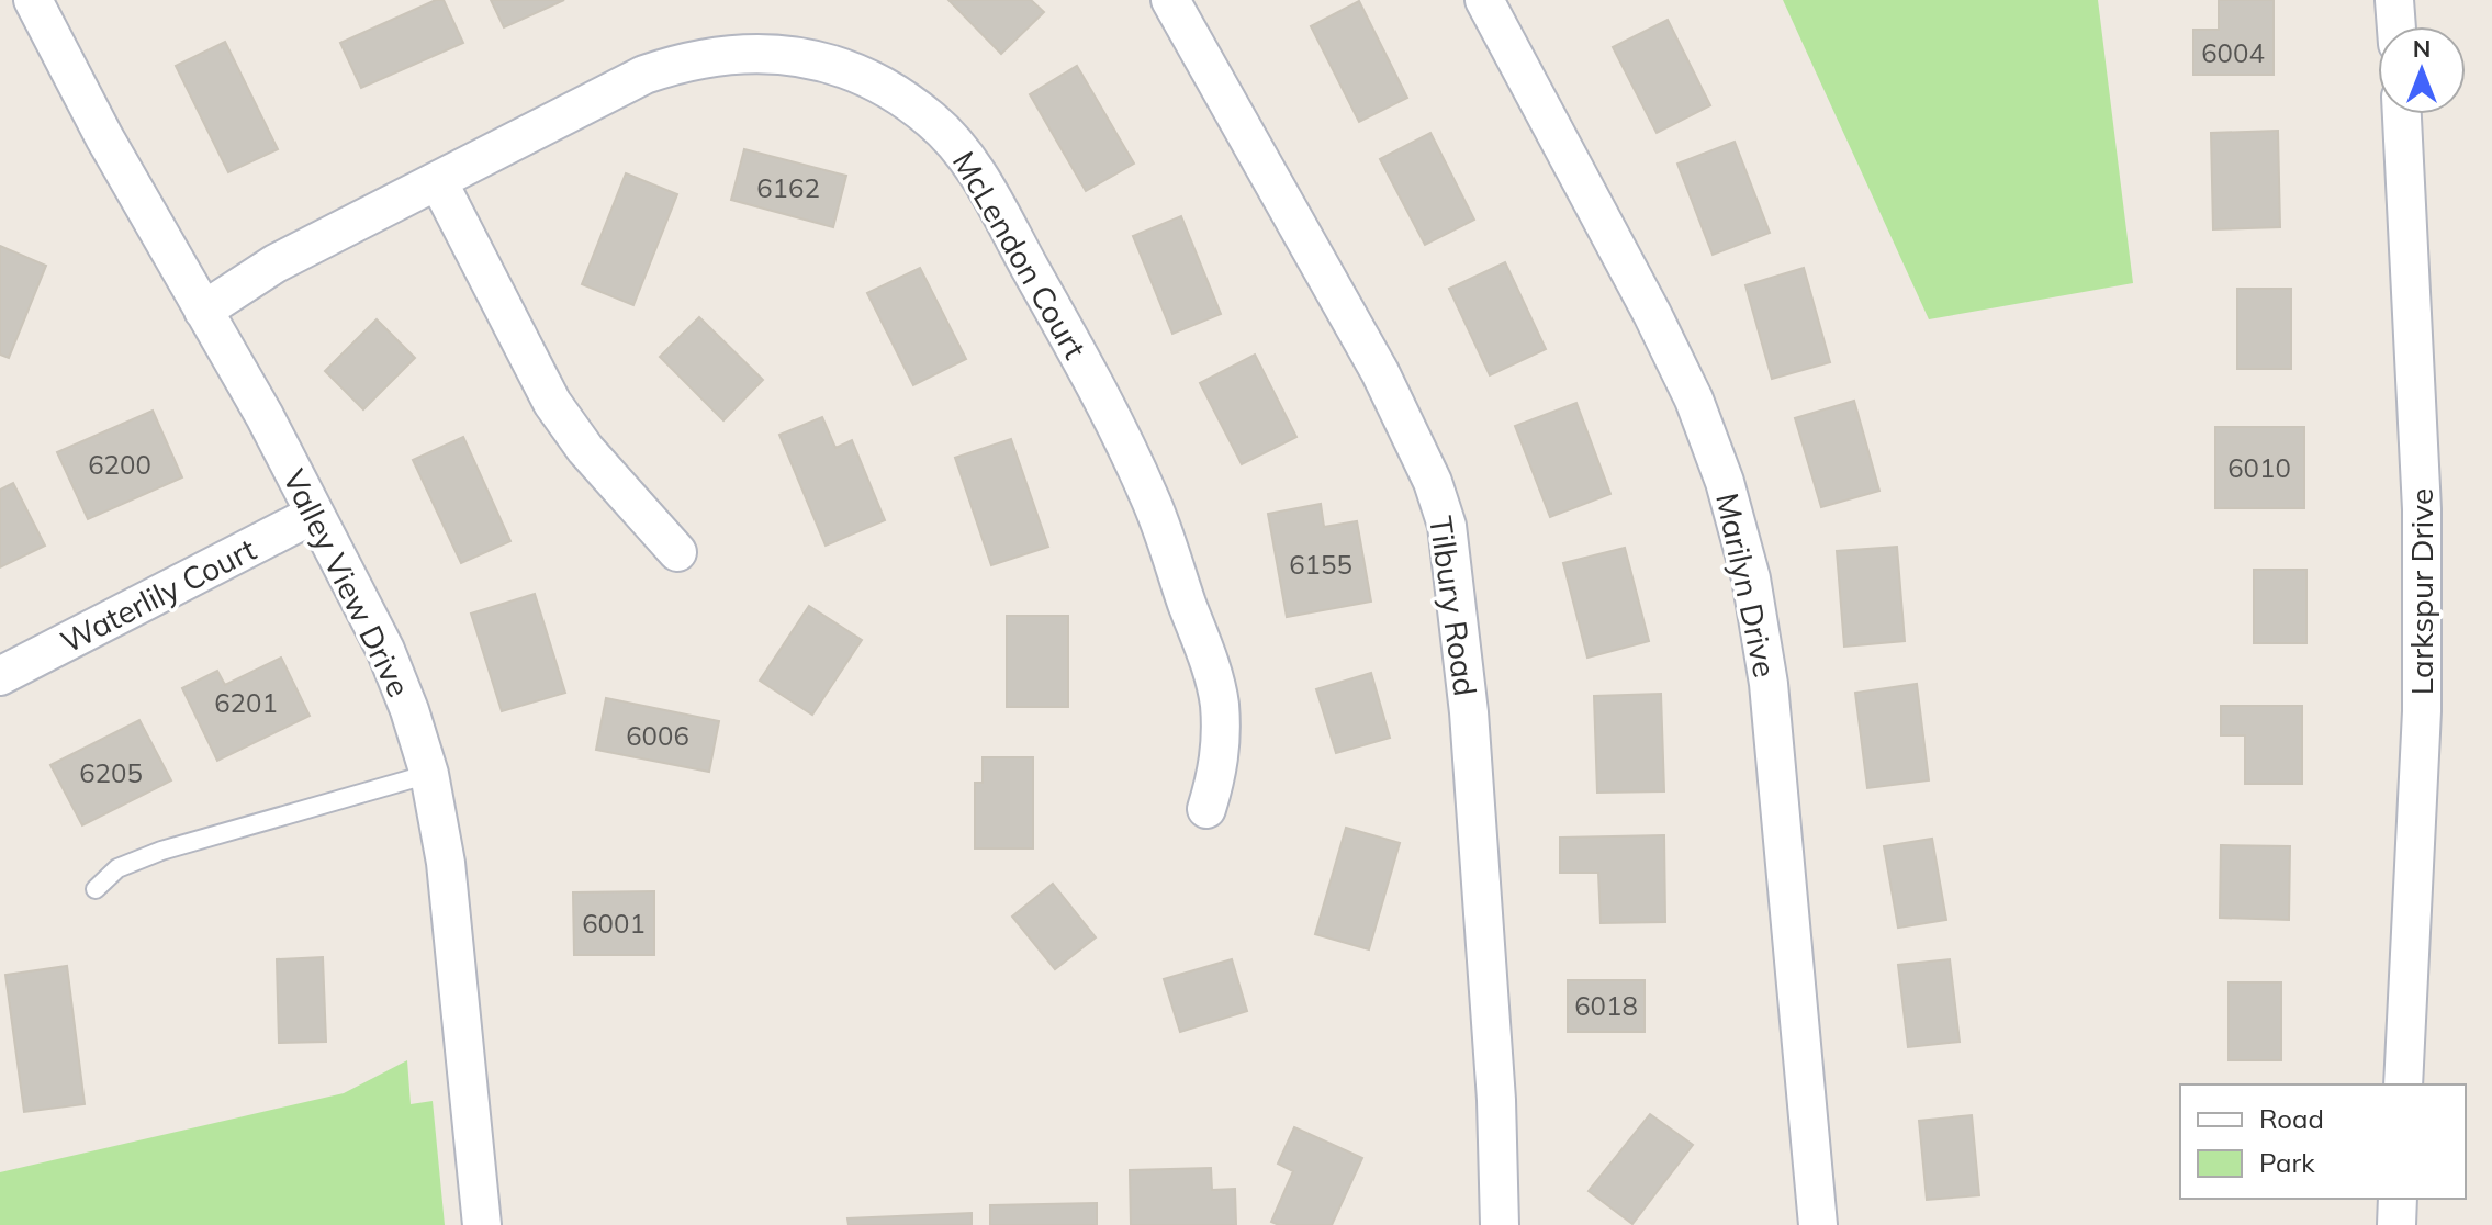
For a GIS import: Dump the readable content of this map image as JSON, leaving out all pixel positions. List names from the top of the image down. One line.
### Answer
{"streets":{"street":["McLendon Court","Valley View Drive","Marilyn Drive","Larkspur Drive","Waterlily Court","Tilbury Road"]},"crossings":[["McLendon Court","Valley View Drive"],["Valley View Drive","Waterlily Court"]],"house_numbers":["6004","6162","6200","6010","6155","6201","6006","6205","6001","6018"],"legend":["Road","Park"],"north":"top"}
